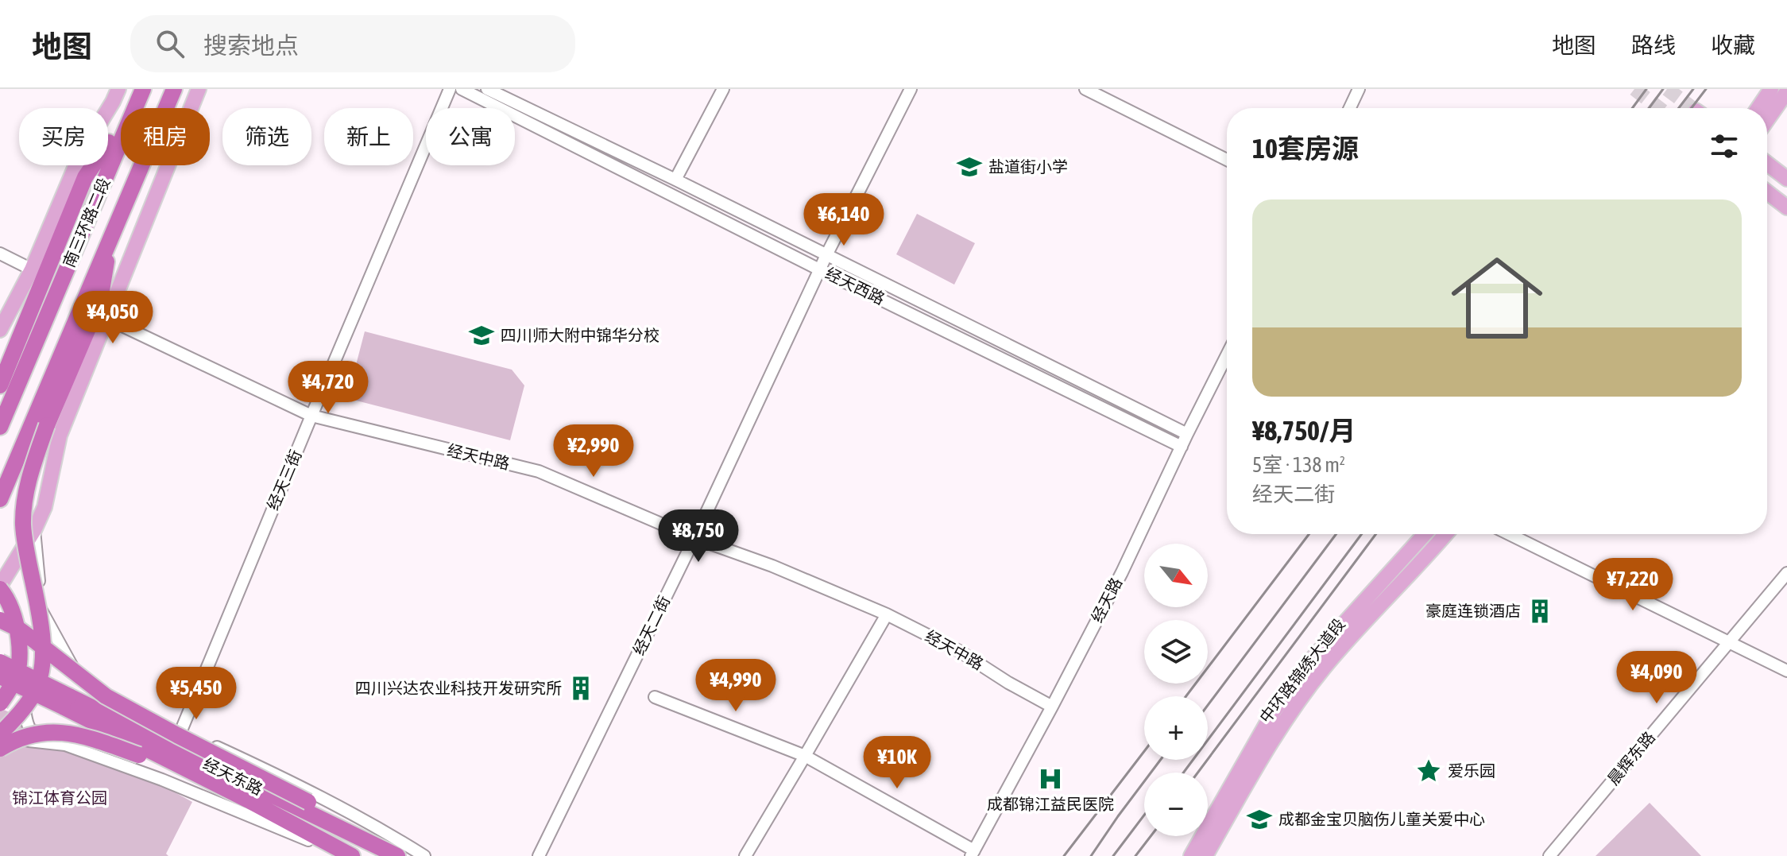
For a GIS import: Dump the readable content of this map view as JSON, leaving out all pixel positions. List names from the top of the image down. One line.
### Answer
{"streets":{"highway":["南三环路二段","经天东路"],"main road":["中环路锦绣大道段"],"street":["经天西路","经天中路","经天三街","经天路","经天二街","晨辉东路"]},"crossings":[["经天西路","经天路"],["经天西路","经天二街"],["经天中路","经天三街"],["经天中路","经天路"],["经天中路","经天二街"]],"parks":["锦江体育公园"],"places":{"school or university":["盐道街小学","四川师大附中锦华分校","成都金宝贝脑伤儿童关爱中心"],"building":["豪庭连锁酒店","四川兴达农业科技开发研究所"],"place":["爱乐园"],"hospital":["成都锦江益民医院"]},"north":"bottom right","page":{"header":"地图","search":"搜索地点","nav":["地图","路线","收藏"],"chip":["买房","租房","筛选","新上","公寓"],"heading":"10套房源","list":[{"name":"¥8,750/月","note":"5室 · 138 m² · 经天二街"}],"price":["¥6,140","¥4,050","¥4,720","¥2,990","¥8,750","¥7,220","¥4,090","¥4,990","¥5,450","¥10K"],"map_buttons":["+","−"]}}
